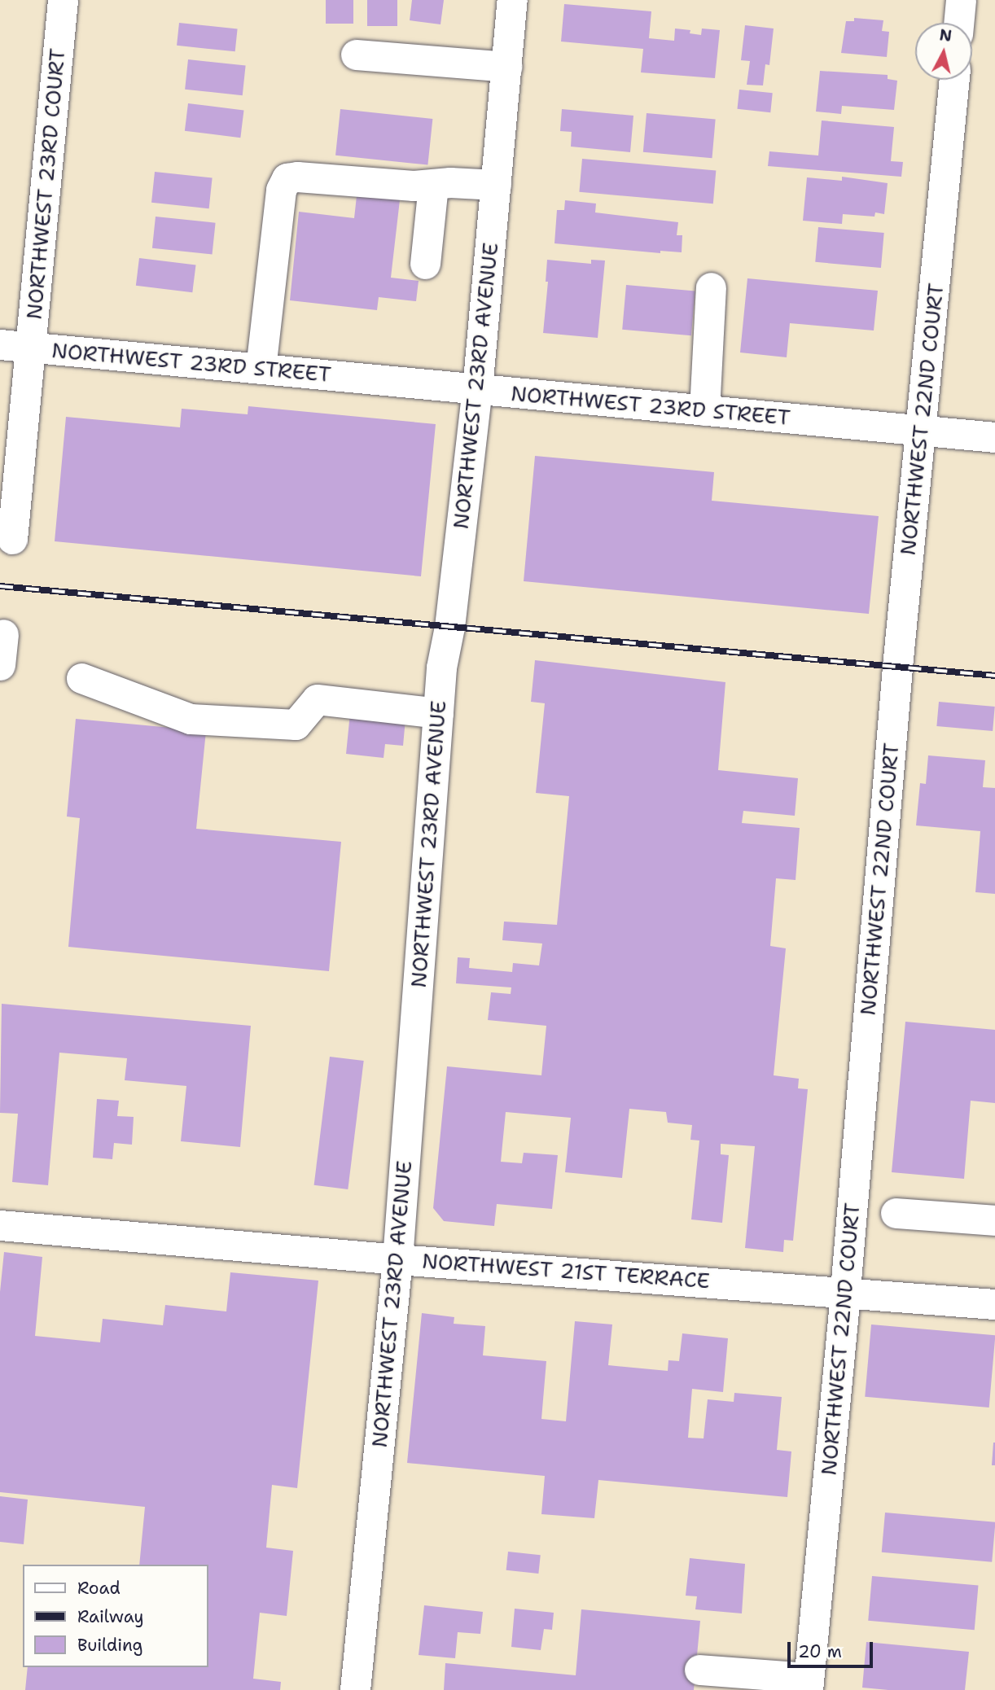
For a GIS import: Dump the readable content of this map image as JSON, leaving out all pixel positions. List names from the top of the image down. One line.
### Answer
{"streets":{"street":["NORTHWEST 23RD COURT","NORTHWEST 23RD STREET","NORTHWEST 23RD AVENUE","NORTHWEST 22ND COURT","NORTHWEST 21ST TERRACE"]},"crossings":[["NORTHWEST 23RD COURT","NORTHWEST 23RD STREET"],["NORTHWEST 23RD STREET","NORTHWEST 23RD AVENUE"],["NORTHWEST 23RD STREET","NORTHWEST 22ND COURT"],["NORTHWEST 23RD AVENUE","NORTHWEST 21ST TERRACE"],["NORTHWEST 22ND COURT","NORTHWEST 21ST TERRACE"]],"legend":["Road","Railway","Building"],"scale_bar":"20 m","north":"top"}
